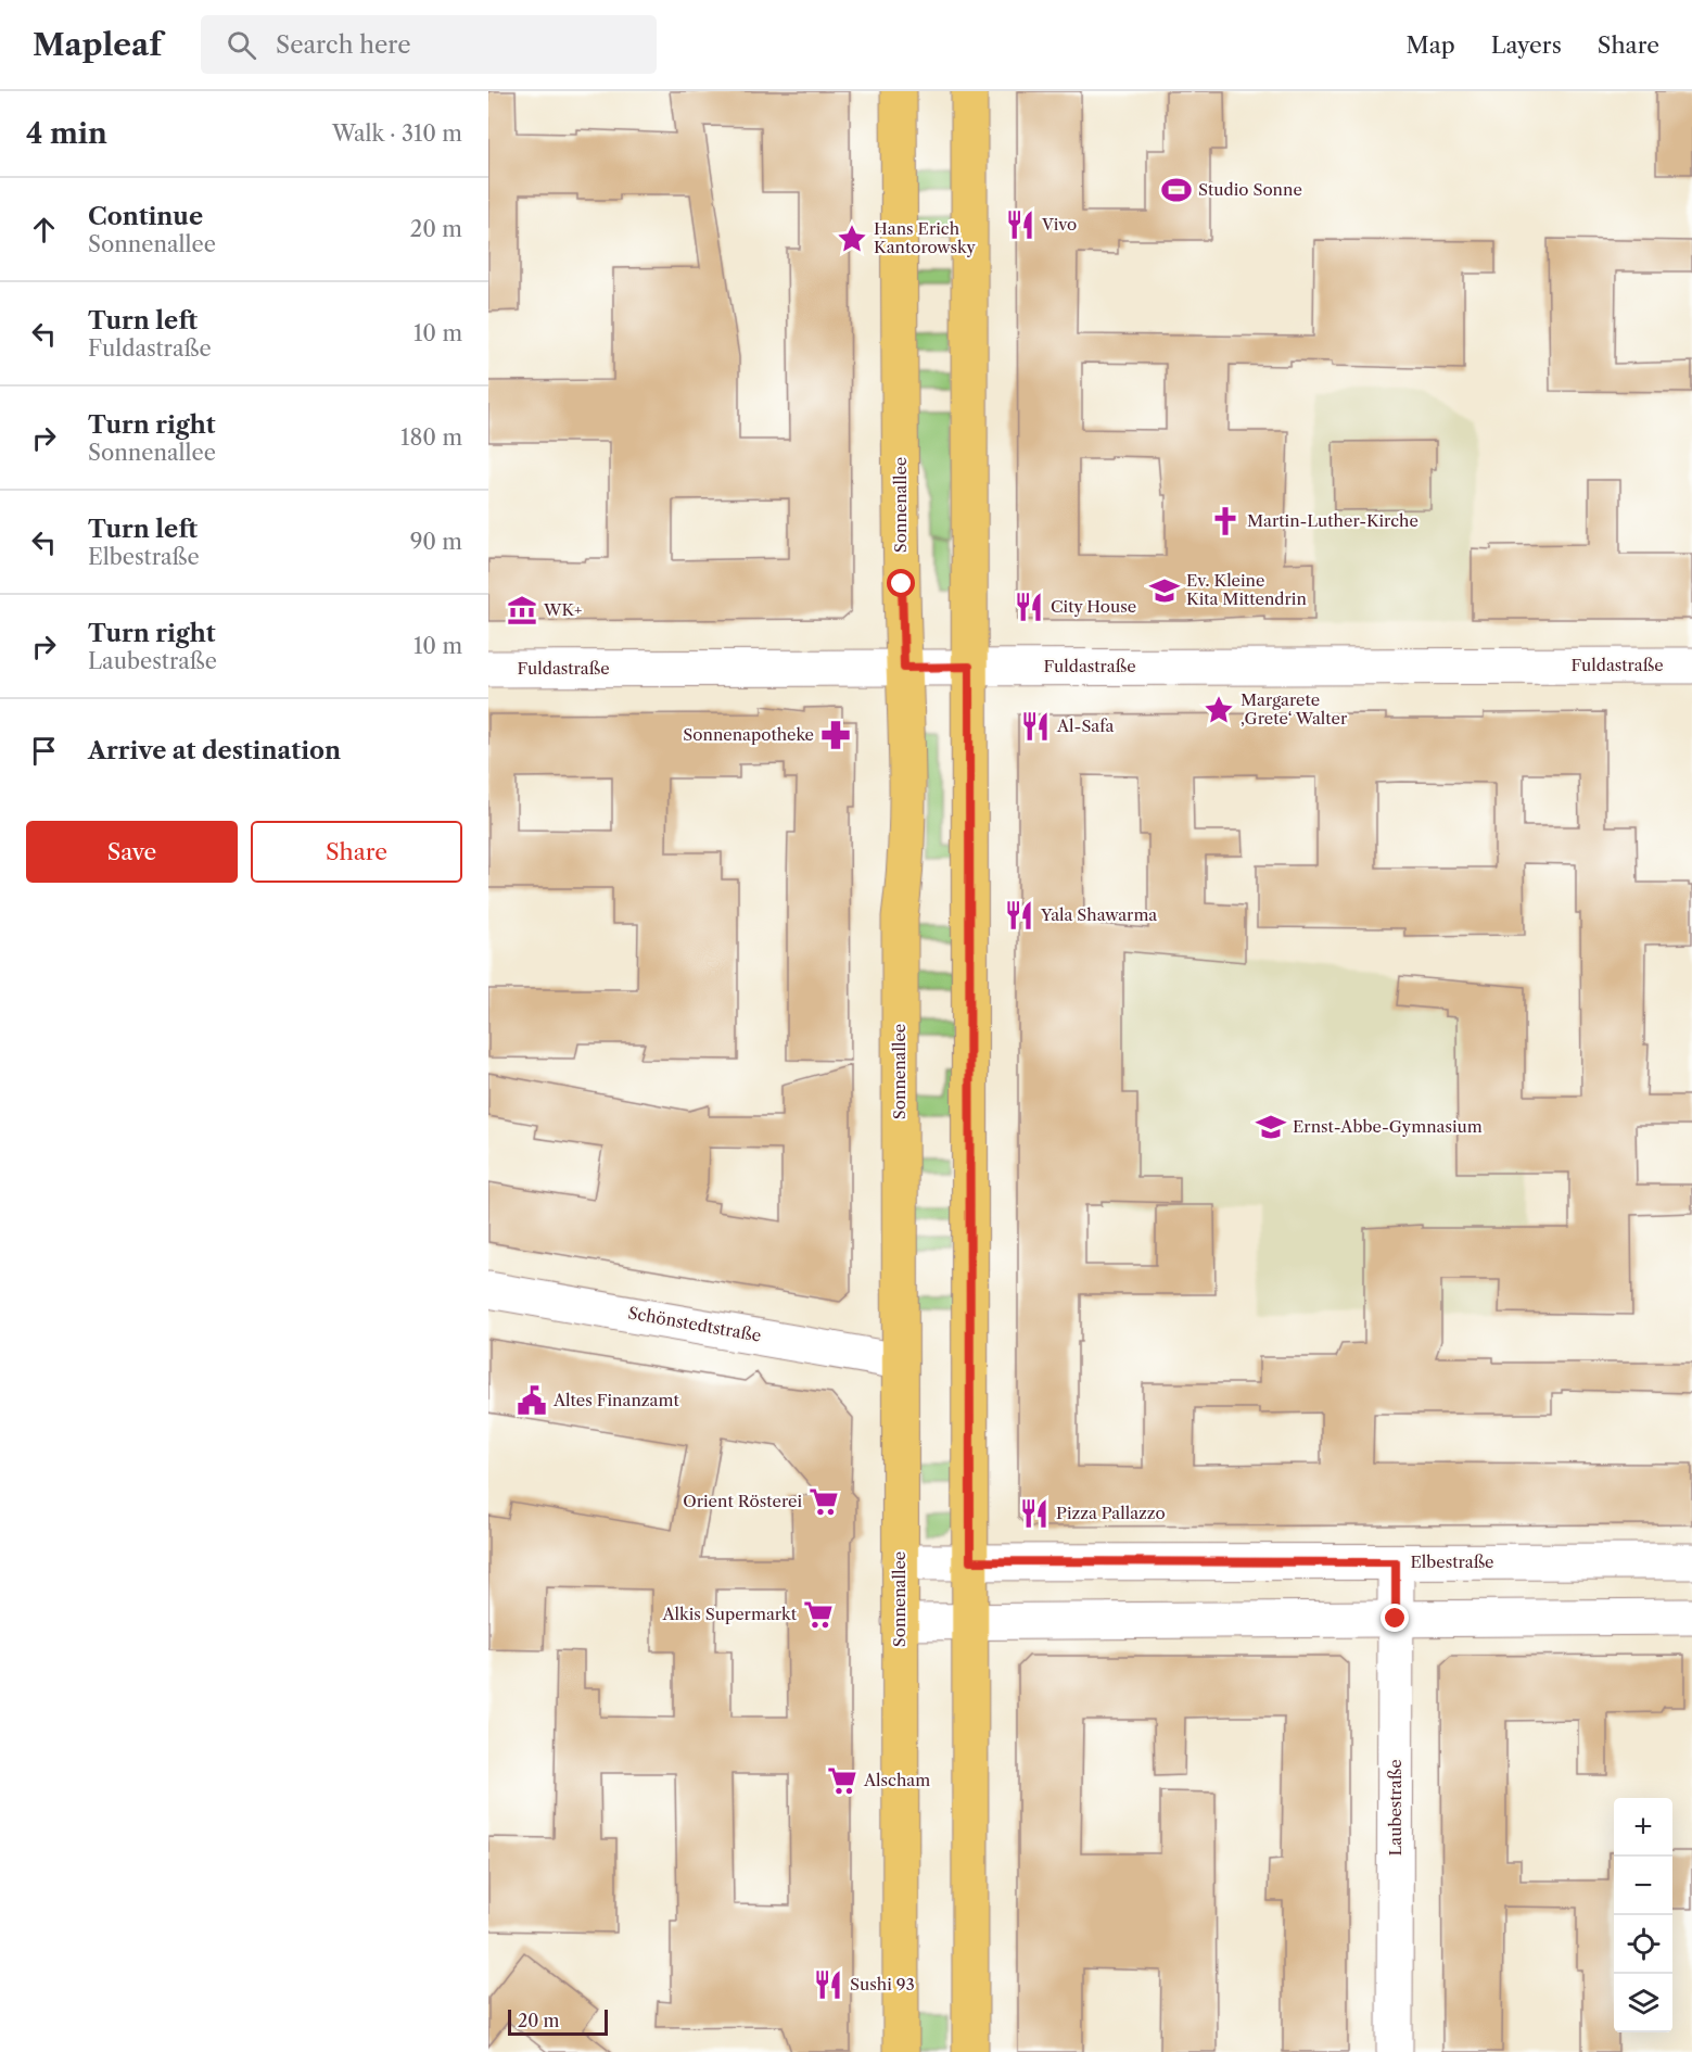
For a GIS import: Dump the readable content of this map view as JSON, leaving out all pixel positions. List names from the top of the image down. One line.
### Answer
{"streets":{"main road":["Sonnenallee"],"street":["Fuldastraße","Schönstedtstraße","Elbestraße","Laubestraße"]},"crossings":[["Sonnenallee","Fuldastraße"],["Sonnenallee","Schönstedtstraße"],["Sonnenallee","Elbestraße"],["Elbestraße","Laubestraße"]],"places":{"sports":["Studio Sonne"],"restaurant":["Vivo","City House","Al-Safa","Yala Shawarma","Pizza Pallazzo","Sushi 93"],"place":["Hans Erich Kantorowsky","Margarete ‚Grete‘ Walter"],"church":["Martin-Luther-Kirche"],"school or university":["Ev. Kleine Kita Mittendrin","Ernst-Abbe-Gymnasium"],"museum":["WK+"],"pharmacy":["Sonnenapotheke"],"public building":["Altes Finanzamt"],"supermarket":["Orient Rösterei","Alkis Supermarkt","Alscham"]},"scale_bar":"20 m","page":{"header":"Mapleaf","search":"Search here","nav":["Map","Layers","Share"],"heading":["4 min","Walk · 310 m"],"list":[["Continue","Sonnenallee","20 m"],["Turn left","Fuldastraße","10 m"],["Turn right","Sonnenallee","180 m"],["Turn left","Elbestraße","90 m"],["Turn right","Laubestraße","10 m"],"Arrive at destination"],"buttons":["Save","Share"],"map_buttons":["+","−"],"scale":"20 m"}}
